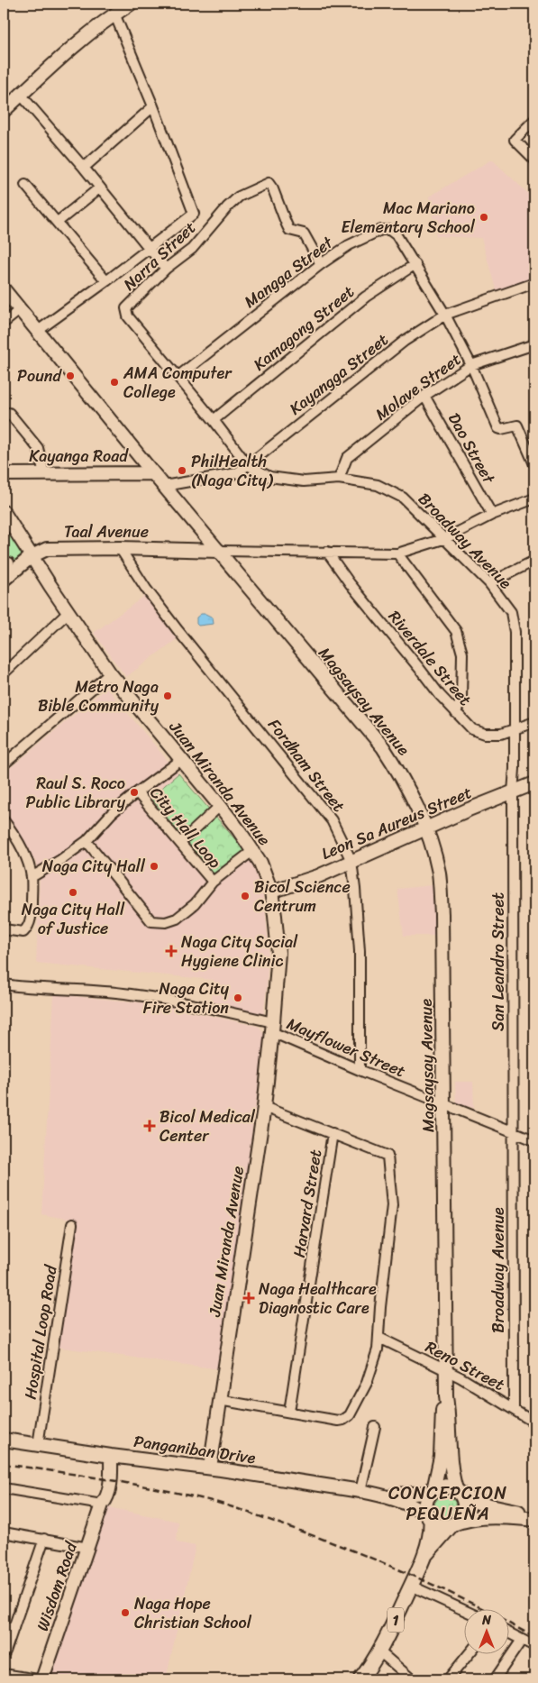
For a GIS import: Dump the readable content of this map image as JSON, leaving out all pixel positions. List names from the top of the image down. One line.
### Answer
{"streets":{"main road":["Kayanga Road","Taal Avenue","Magsaysay Avenue","Juan Miranda Avenue","Leon Sa Aureus Street","Panganiban Drive","Wisdom Road","1"],"street":["Narra Street","Mangga Street","Kamagong Street","Kayangga Street","Molave Street","Dao Street","Broadway Avenue","Riverdale Street","Fordham Street","City Hall Loop","San Leandro Street","Mayflower Street","Harvard Street","Hospital Loop Road","Reno Street"]},"crossings":[["Narra Street","Mangga Street"],["Narra Street","Kamagong Street"],["Narra Street","Kayangga Street"],["Narra Street","Broadway Avenue"],["Mangga Street","Kamagong Street"],["Kayangga Street","Broadway Avenue"],["Kayangga Street","Magsaysay Avenue"],["Molave Street","Dao Street"],["Molave Street","Broadway Avenue"],["Kayanga Road","Magsaysay Avenue"],["Taal Avenue","Magsaysay Avenue"],["Taal Avenue","Fordham Street"],["Taal Avenue","Juan Miranda Avenue"],["Broadway Avenue","Riverdale Street"],["Broadway Avenue","Leon Sa Aureus Street"],["Broadway Avenue","San Leandro Street"],["Broadway Avenue","Mayflower Street"],["Broadway Avenue","Reno Street"],["Magsaysay Avenue","Leon Sa Aureus Street"],["Magsaysay Avenue","Mayflower Street"],["Magsaysay Avenue","Reno Street"],["Magsaysay Avenue","Panganiban Drive"],["Magsaysay Avenue","1"],["Fordham Street","Leon Sa Aureus Street"],["Fordham Street","Mayflower Street"],["Juan Miranda Avenue","Leon Sa Aureus Street"],["Juan Miranda Avenue","City Hall Loop"],["Juan Miranda Avenue","Mayflower Street"],["Juan Miranda Avenue","Panganiban Drive"],["Leon Sa Aureus Street","San Leandro Street"],["San Leandro Street","Mayflower Street"],["Hospital Loop Road","Panganiban Drive"],["Panganiban Drive","Wisdom Road"],["Panganiban Drive","1"]],"districts":["CONCEPCION PEQUEÑA"],"places":{"other":["Mac Mariano Elementary School","Pound","AMA Computer College","PhilHealth (Naga City)","Metro Naga Bible Community","Raul S. Roco Public Library","Naga City Hall","Naga City Hall of Justice","Bicol Science Centrum","Naga City Fire Station","Naga Hope Christian School"],"health":["Naga City Social Hygiene Clinic","Bicol Medical Center","Naga Healthcare Diagnostic Care"]},"north":"top"}
